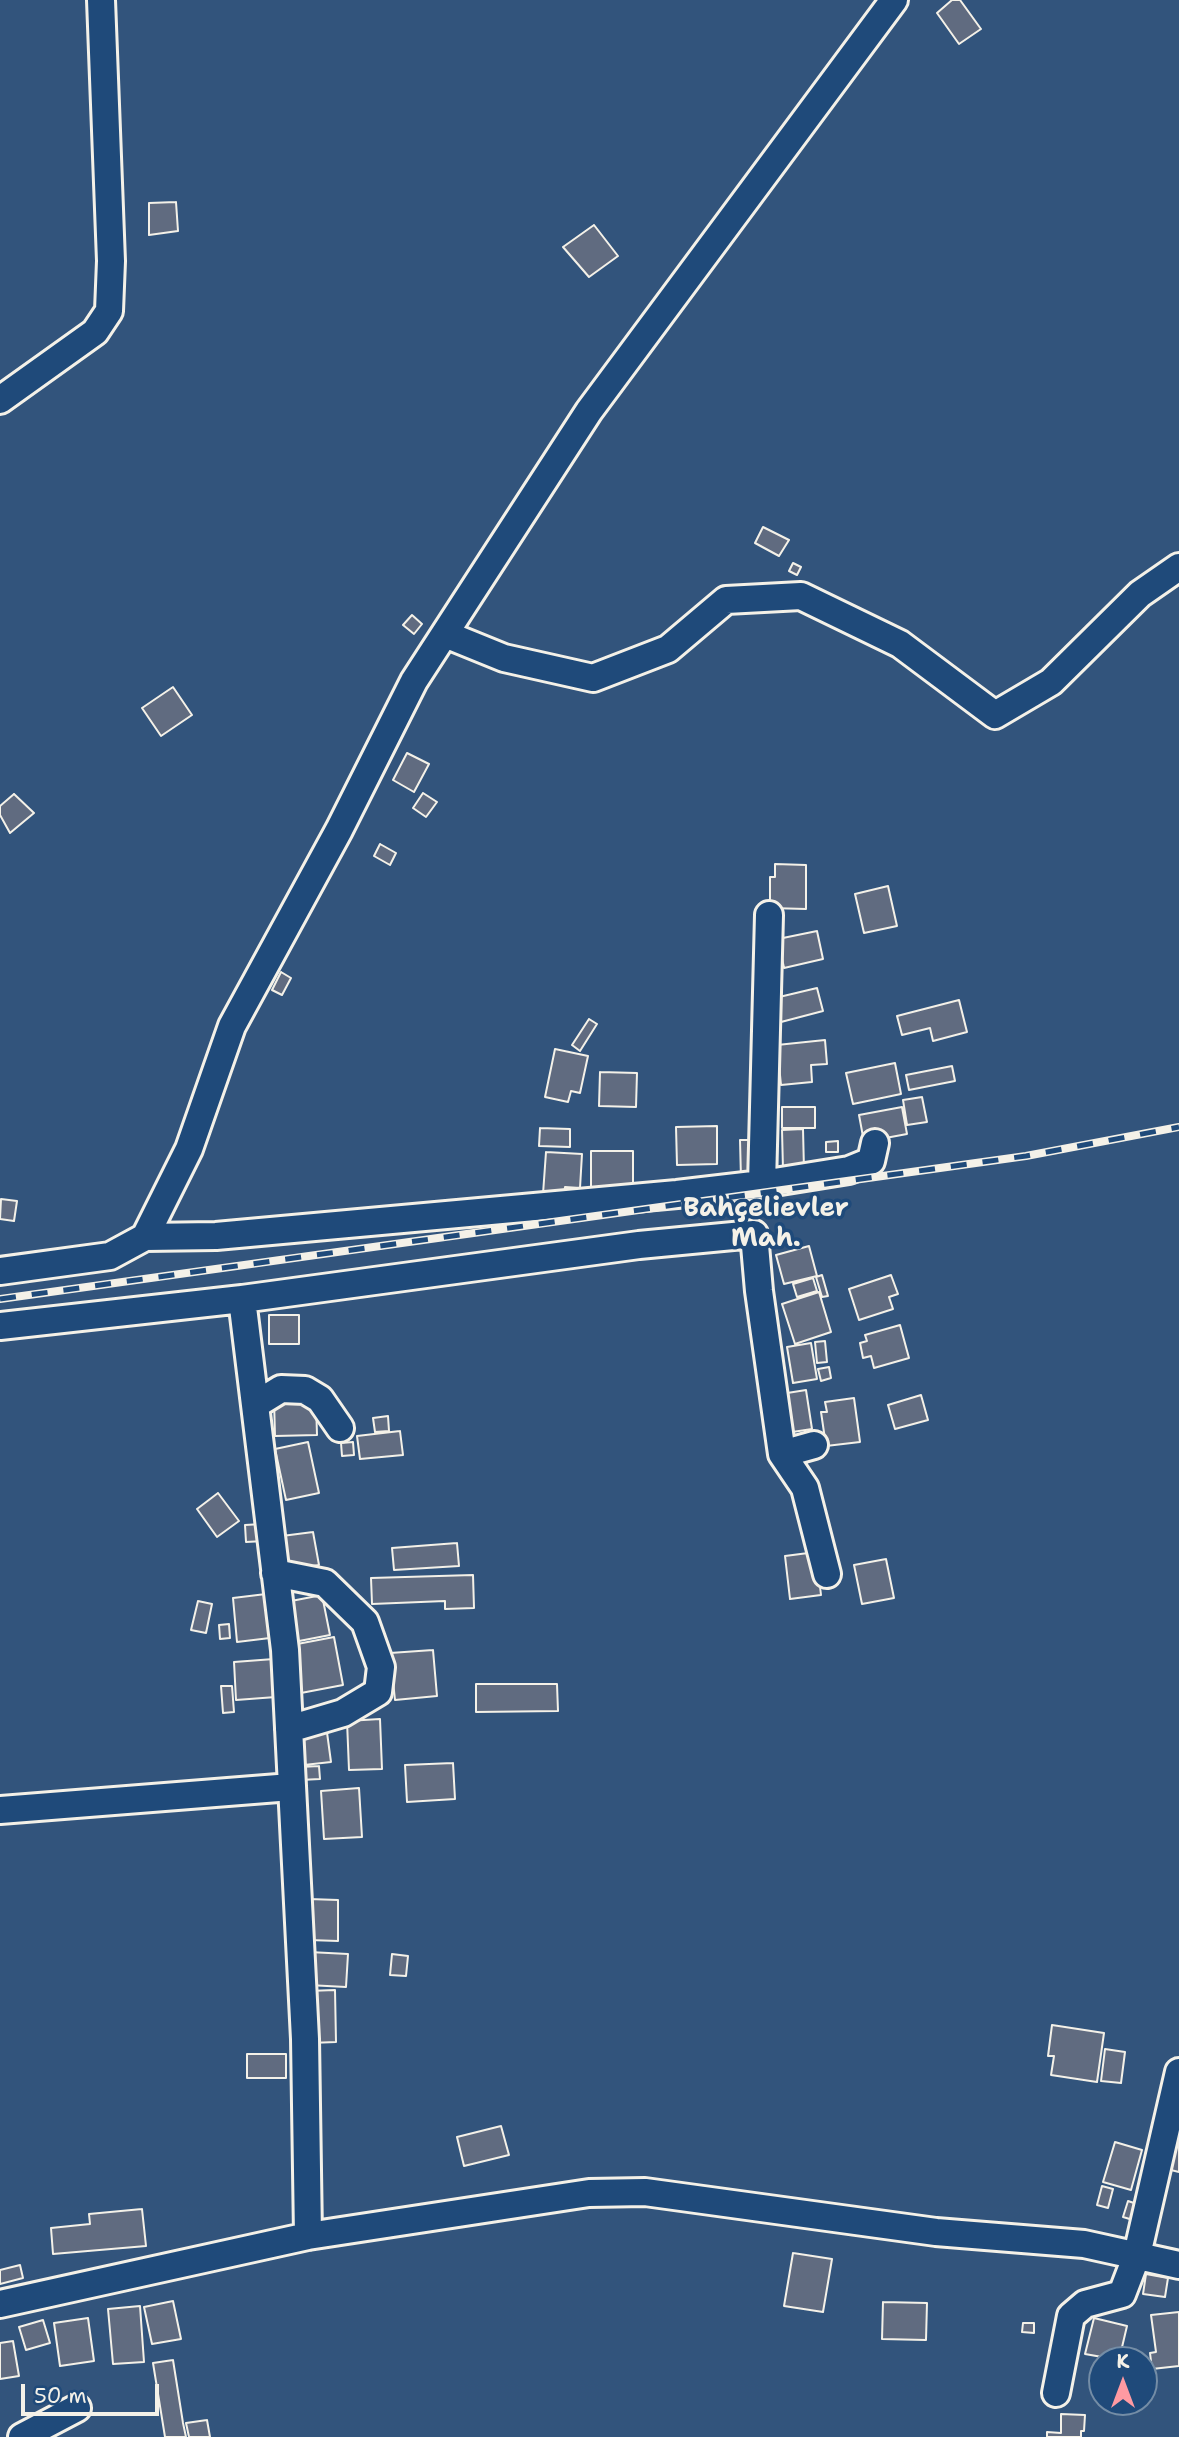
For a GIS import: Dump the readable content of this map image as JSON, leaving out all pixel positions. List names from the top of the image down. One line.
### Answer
{"districts":["Bahçelievler Mah."],"scale_bar":"50 m","north":"top"}
